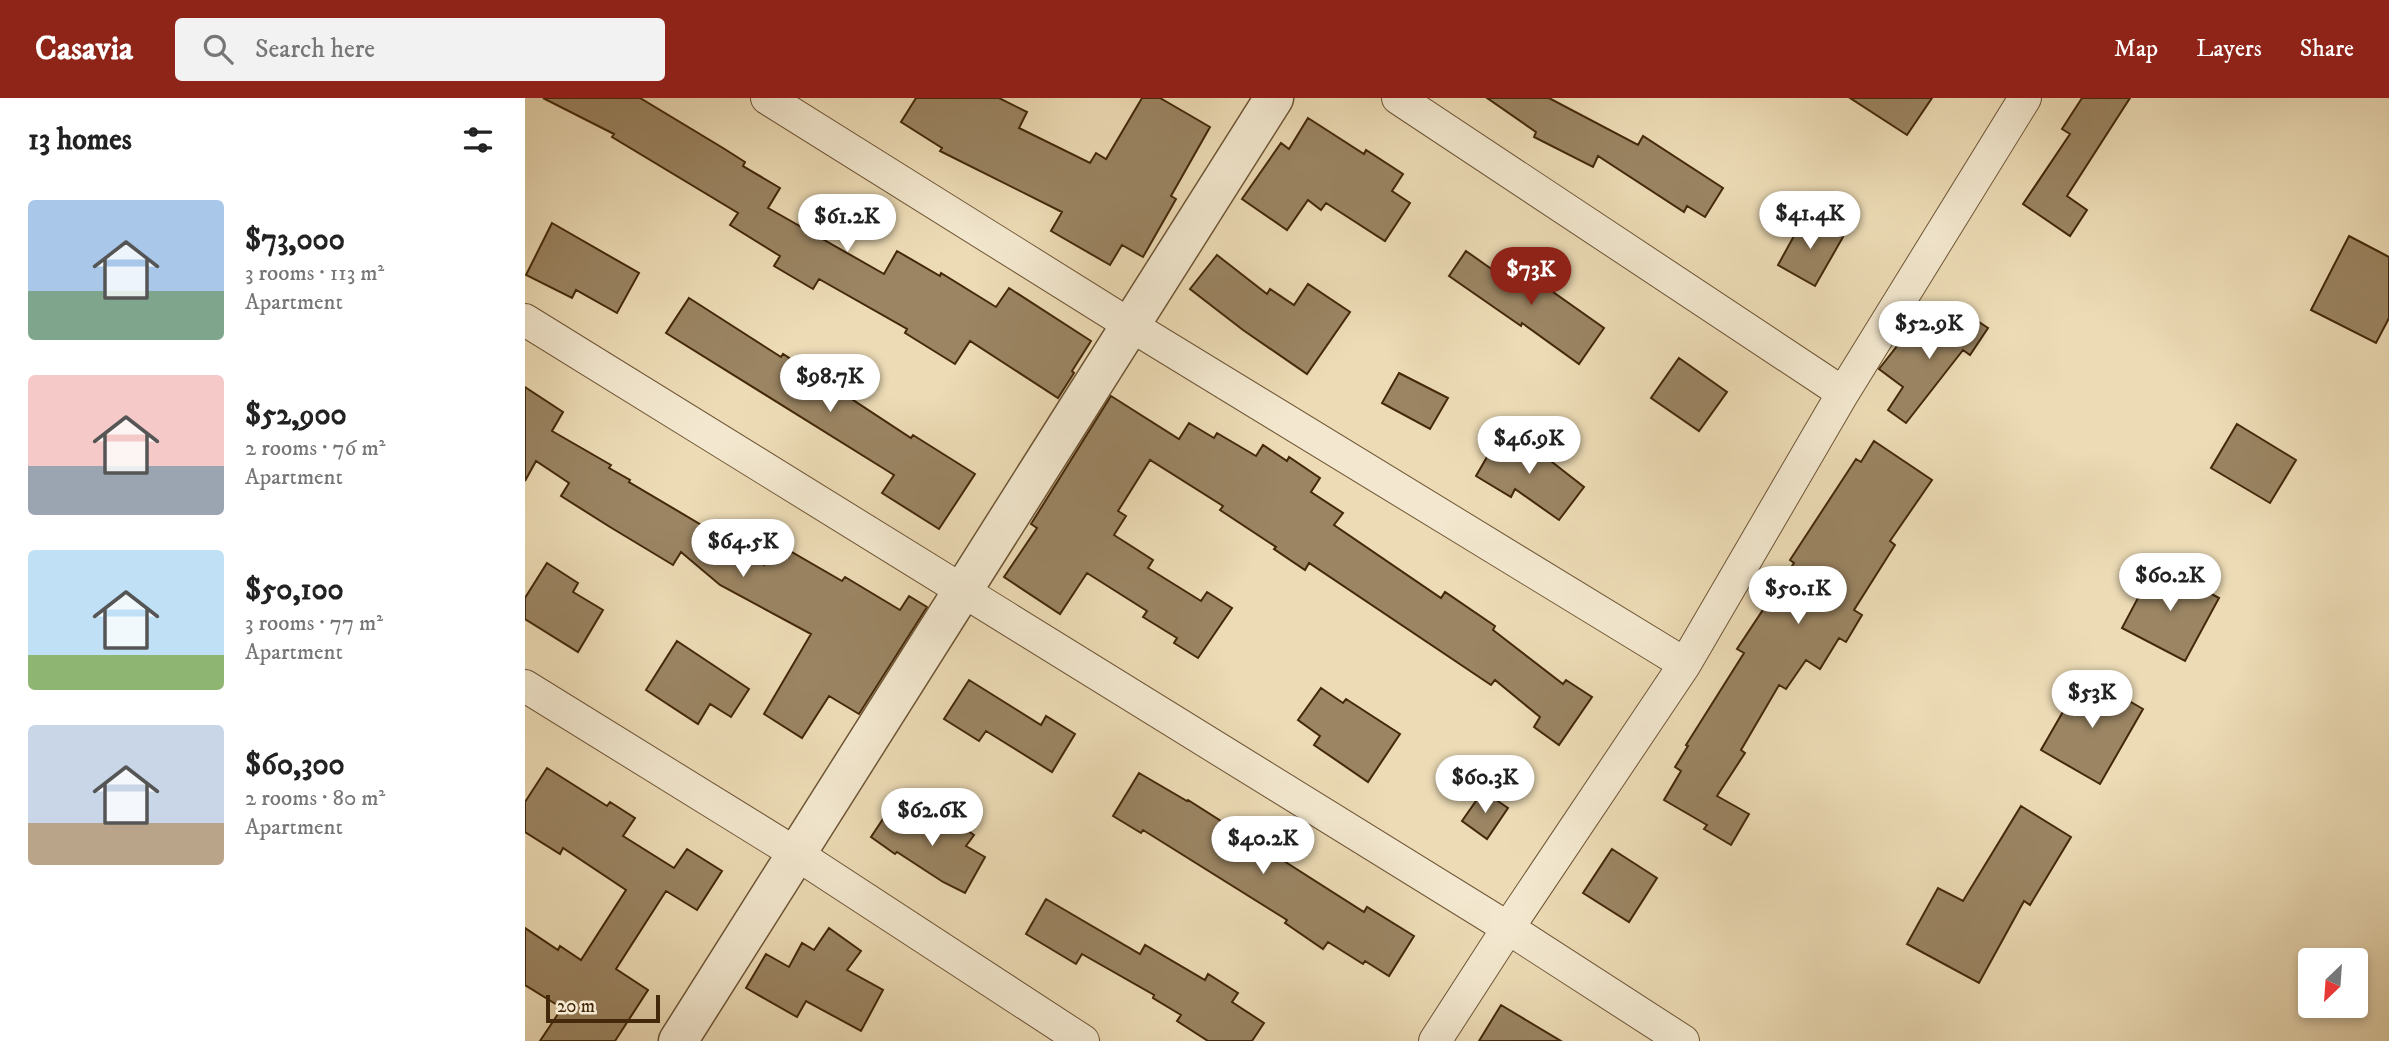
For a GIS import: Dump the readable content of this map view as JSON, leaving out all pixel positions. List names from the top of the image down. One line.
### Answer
{"scale_bar":"20 m","north":"bottom left","page":{"header":"Casavia","search":"Search here","nav":["Map","Layers","Share"],"heading":"13 homes","list":[{"name":"$73,000","note":"3 rooms · 113 m² · Apartment"},{"name":"$52,900","note":"2 rooms · 76 m² · Apartment"},{"name":"$50,100","note":"3 rooms · 77 m² · Apartment"},{"name":"$60,300","note":"2 rooms · 80 m² · Apartment"}],"price":["$41.4K","$61.2K","$73K","$52.9K","$98.7K","$46.9K","$64.5K","$60.2K","$50.1K","$53K","$60.3K","$62.6K","$40.2K"],"scale":"20 m"}}
